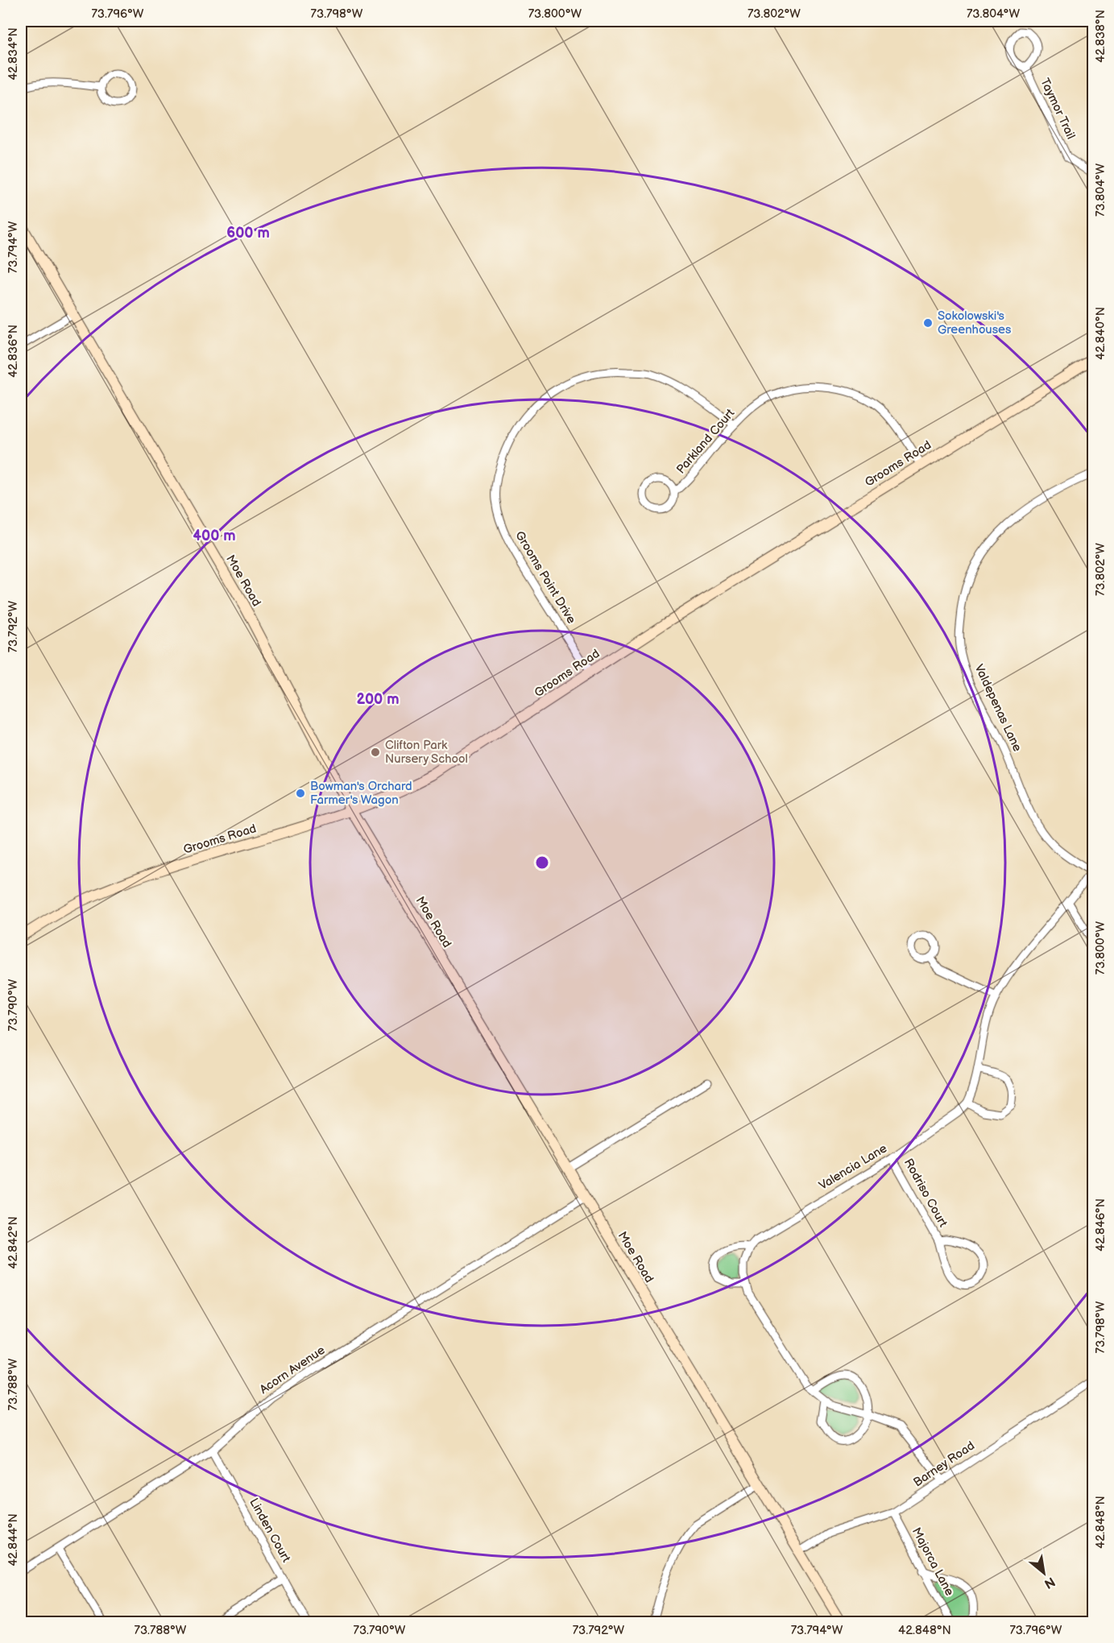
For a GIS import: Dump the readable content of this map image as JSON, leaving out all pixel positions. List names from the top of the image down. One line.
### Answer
{"streets":{"street":["Taymor Trail","Parkland Court","Grooms Road","Grooms Point Drive","Moe Road","Valdepenas Lane","Valencia Lane","Rodriso Court","Acorn Avenue","Barney Road","Linden Court","Majorca Lane"]},"crossings":[["Parkland Court","Grooms Road"],["Parkland Court","Grooms Point Drive"],["Grooms Road","Grooms Point Drive"],["Grooms Road","Moe Road"],["Moe Road","Acorn Avenue"],["Moe Road","Barney Road"],["Valdepenas Lane","Valencia Lane"],["Valencia Lane","Rodriso Court"],["Acorn Avenue","Linden Court"],["Barney Road","Majorca Lane"]],"places":["Sokolowski's Greenhouses","Clifton Park Nursery School","Bowman's Orchard Farmer's Wagon"],"north":"bottom right","coordinates":["73.796°W","73.798°W","73.800°W","73.802°W","73.804°W","42.838°N","42.834°N","73.794°W","42.840°N","42.836°N","73.792°W","73.790°W","42.846°N","42.842°N","73.788°W","42.848°N","42.844°N"],"rings":["600 m","400 m","200 m"]}
